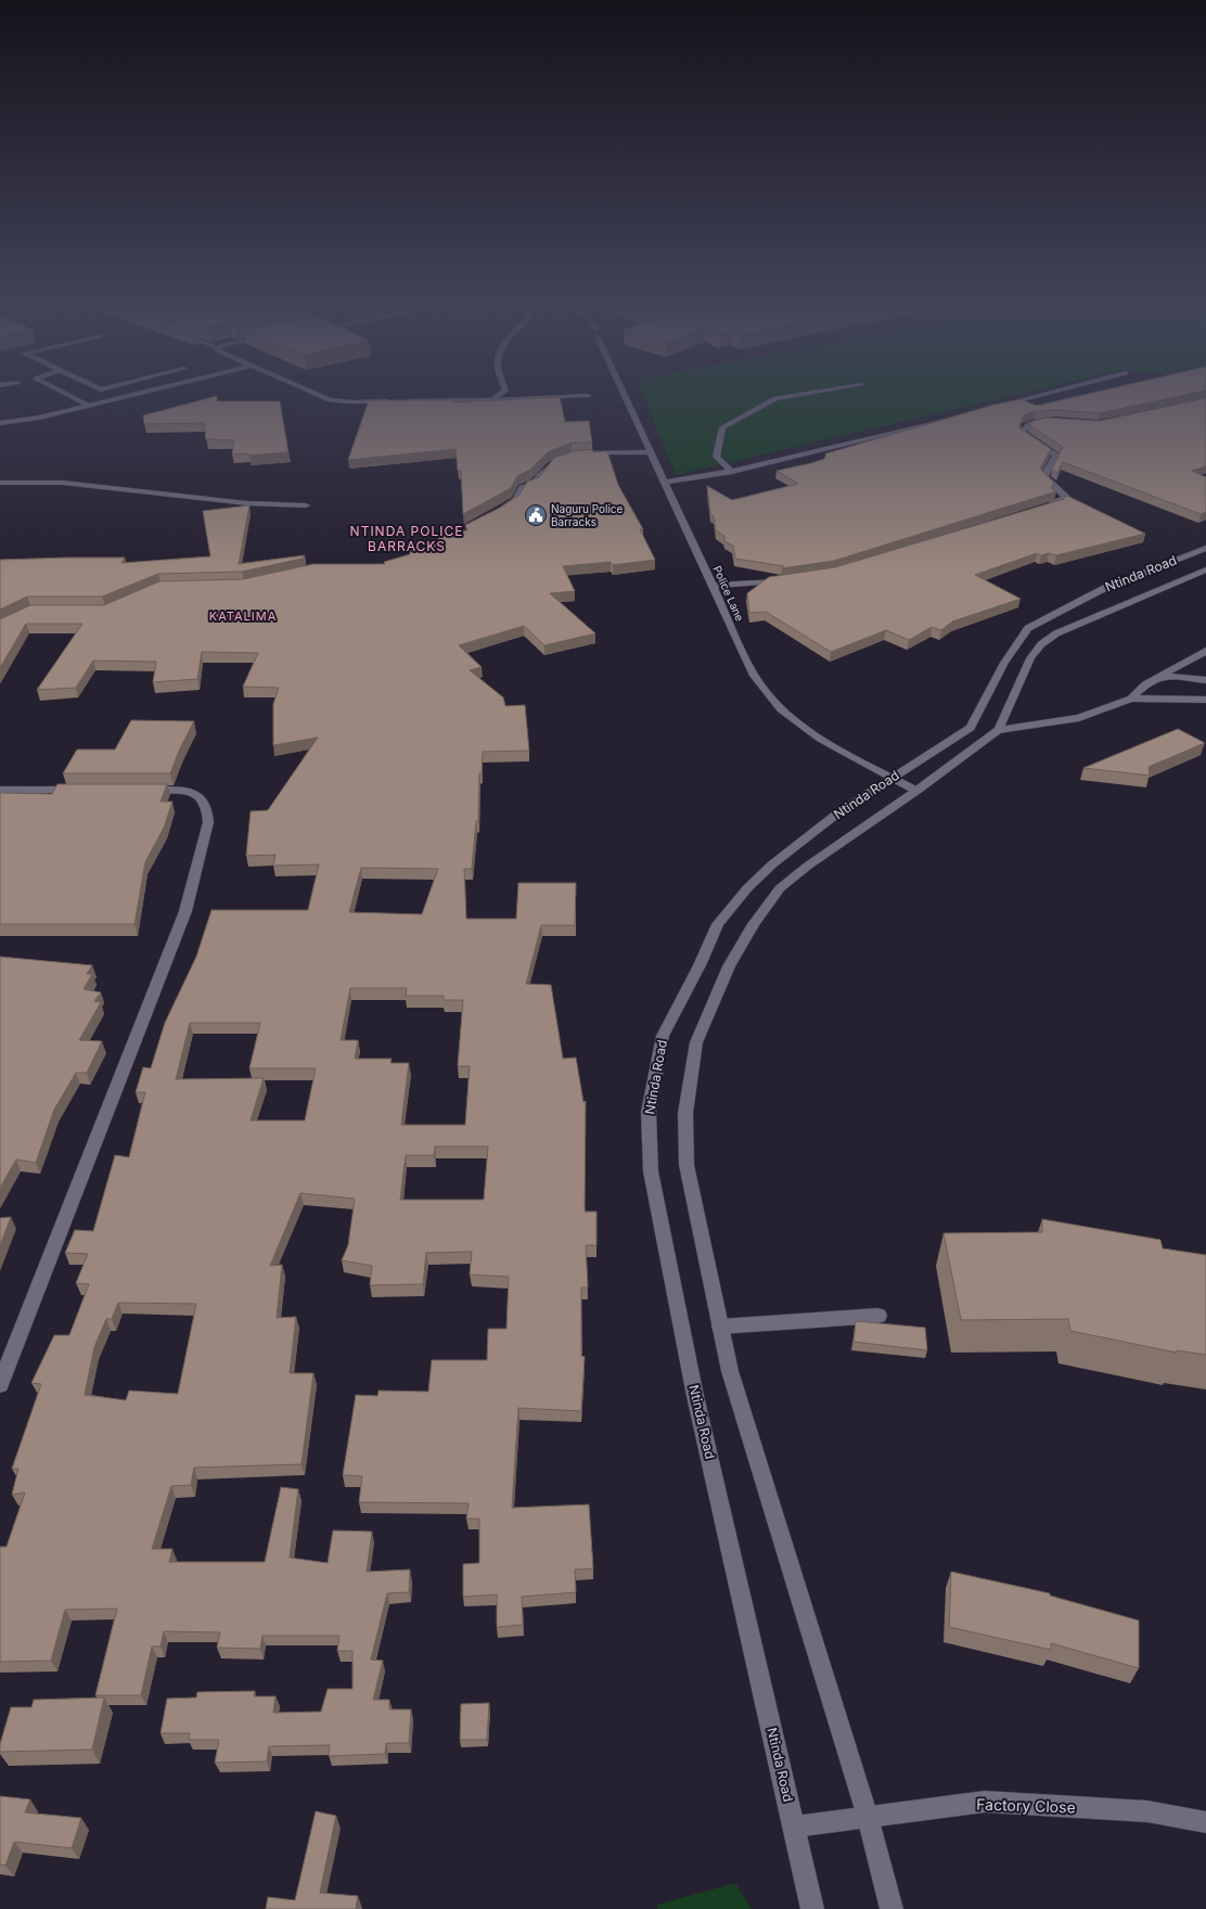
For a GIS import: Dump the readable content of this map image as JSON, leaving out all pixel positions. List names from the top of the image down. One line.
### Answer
{"streets":{"street":["Ntinda Road","Police Lane","Factory Close"]},"crossings":[["Ntinda Road","Police Lane"],["Ntinda Road","Factory Close"]],"districts":["NTINDA POLICE BARRACKS","KATALIMA"],"places":{"public building":["Naguru Police Barracks"]}}
